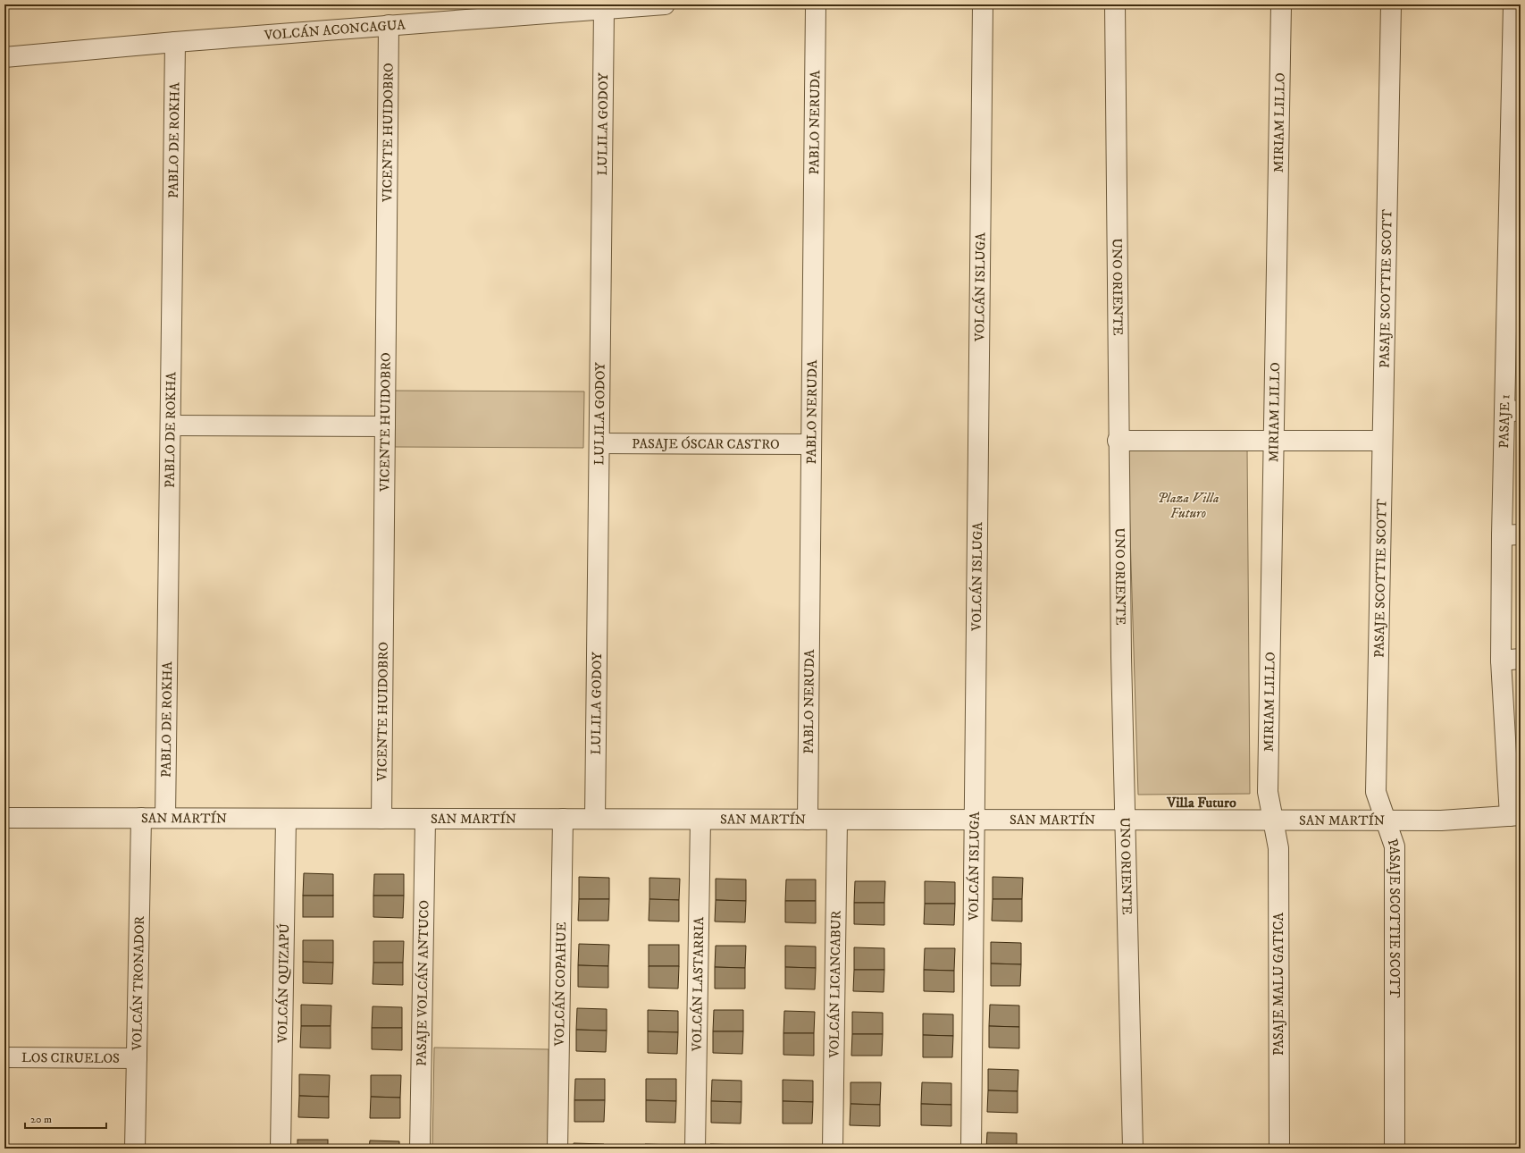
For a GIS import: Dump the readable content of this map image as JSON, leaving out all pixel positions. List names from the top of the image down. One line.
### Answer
{"streets":{"street":["VOLCÁN ACONCAGUA","PABLO NERUDA","MIRIAM LILLO","LULILA GODOY","VICENTE HUIDOBRO","PABLO DE ROKHA","VOLCÁN ISLUGA","UNO ORIENTE","PASAJE SCOTTIE SCOTT","PASAJE 1","PASAJE ÓSCAR CASTRO","SAN MARTÍN","VOLCÁN TRONADOR","VOLCÁN QUIZAPÚ","PASAJE VOLCÁN ANTUCO","VOLCÁN COPAHUE","VOLCÁN LASTARRIA","VOLCÁN LICANCABUR","PASAJE MALU GATICA","LOS CIRUELOS"]},"crossings":[["VOLCÁN ACONCAGUA","LULILA GODOY"],["VOLCÁN ACONCAGUA","VICENTE HUIDOBRO"],["VOLCÁN ACONCAGUA","PABLO DE ROKHA"],["PABLO NERUDA","PASAJE ÓSCAR CASTRO"],["PABLO NERUDA","SAN MARTÍN"],["MIRIAM LILLO","SAN MARTÍN"],["MIRIAM LILLO","PASAJE MALU GATICA"],["LULILA GODOY","PASAJE ÓSCAR CASTRO"],["LULILA GODOY","SAN MARTÍN"],["VICENTE HUIDOBRO","SAN MARTÍN"],["PABLO DE ROKHA","SAN MARTÍN"],["VOLCÁN ISLUGA","SAN MARTÍN"],["UNO ORIENTE","SAN MARTÍN"],["PASAJE SCOTTIE SCOTT","SAN MARTÍN"],["PASAJE 1","SAN MARTÍN"],["SAN MARTÍN","VOLCÁN TRONADOR"],["SAN MARTÍN","VOLCÁN QUIZAPÚ"],["SAN MARTÍN","PASAJE VOLCÁN ANTUCO"],["SAN MARTÍN","VOLCÁN COPAHUE"],["SAN MARTÍN","VOLCÁN LASTARRIA"],["SAN MARTÍN","VOLCÁN LICANCABUR"],["SAN MARTÍN","PASAJE MALU GATICA"],["VOLCÁN TRONADOR","LOS CIRUELOS"]],"districts":["Villa Futuro"],"parks":["Plaza Villa Futuro"],"scale_bar":"20 m"}
